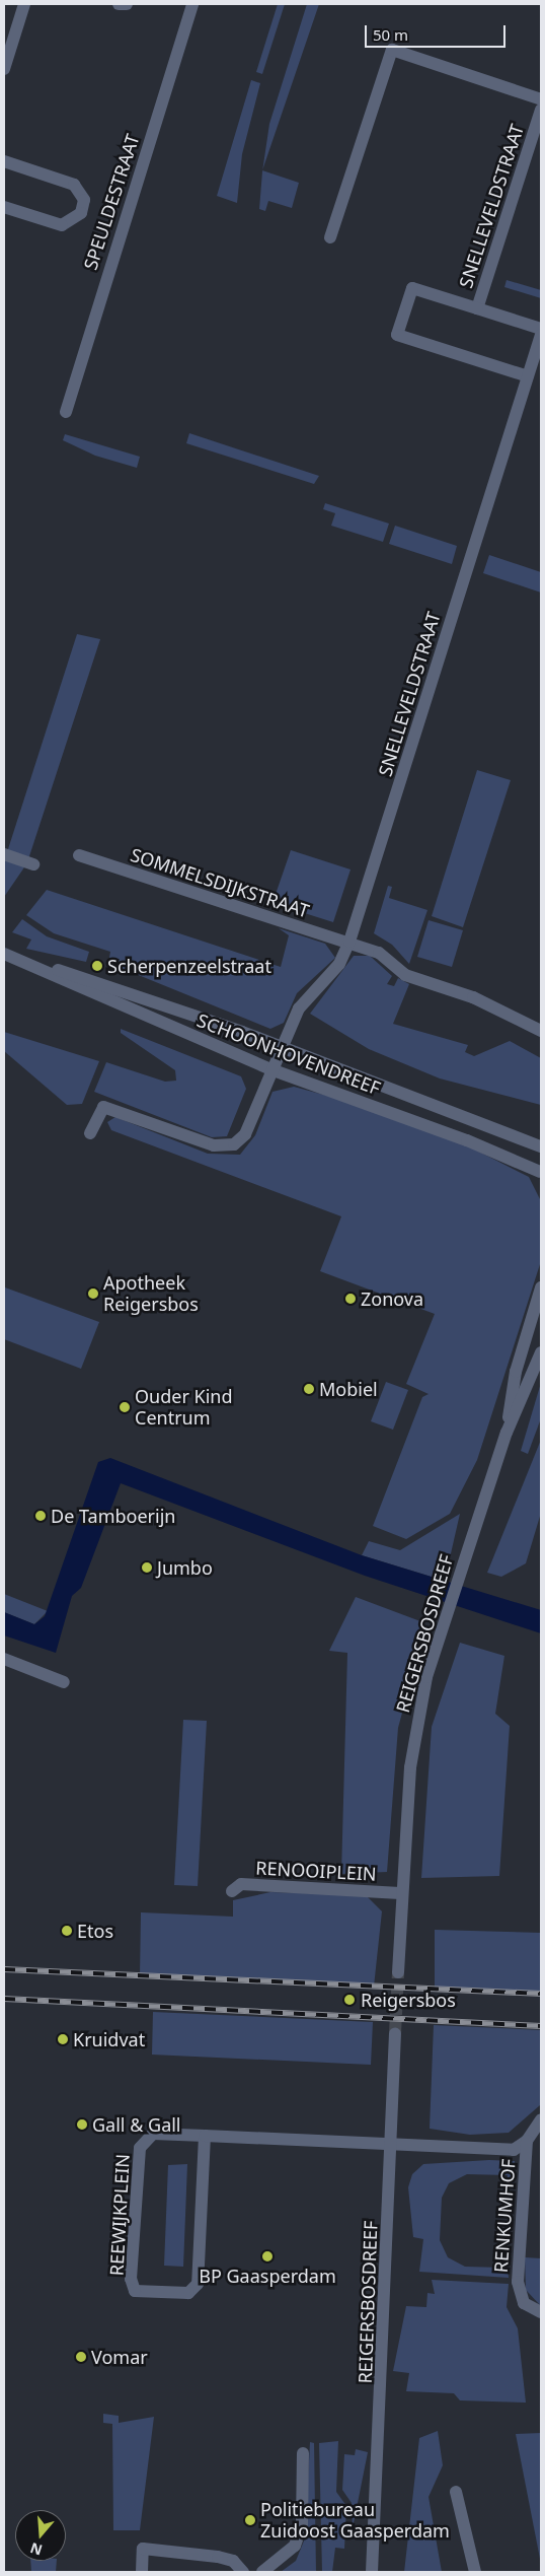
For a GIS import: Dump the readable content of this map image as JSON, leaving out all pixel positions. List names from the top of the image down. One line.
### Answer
{"streets":{"street":["SPEULDESTRAAT","SNELLEVELDSTRAAT","SOMMELSDIJKSTRAAT","SCHOONHOVENDREEF","REIGERSBOSDREEF","RENOOIPLEIN","REEWIJKPLEIN","RENKUMHOF"]},"crossings":[["SNELLEVELDSTRAAT","SOMMELSDIJKSTRAAT"],["SNELLEVELDSTRAAT","SCHOONHOVENDREEF"],["REIGERSBOSDREEF","RENOOIPLEIN"],["REIGERSBOSDREEF","REEWIJKPLEIN"],["REIGERSBOSDREEF","RENKUMHOF"],["REEWIJKPLEIN","RENKUMHOF"]],"places":["Scherpenzeelstraat","Apotheek Reigersbos","Zonova","Mobiel","Ouder Kind Centrum","De Tamboerijn","Jumbo","Etos","Reigersbos","Kruidvat","Gall & Gall","BP Gaasperdam","Vomar","Politiebureau Zuidoost Gaasperdam"],"scale_bar":"50 m","north":"bottom"}
